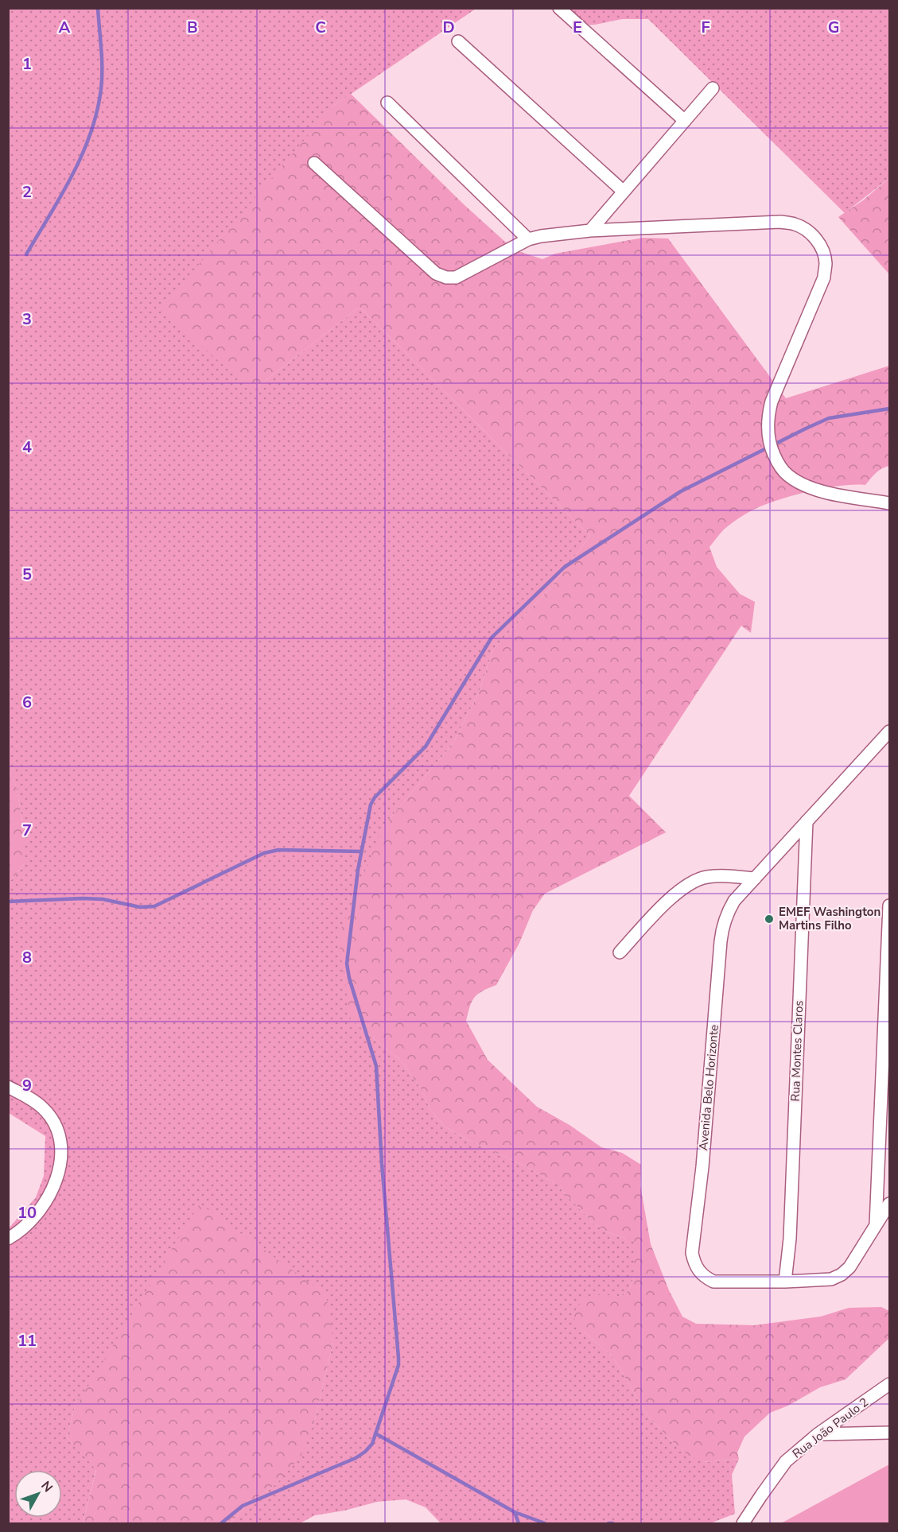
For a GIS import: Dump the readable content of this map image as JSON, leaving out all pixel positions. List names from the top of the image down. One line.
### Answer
{"streets":{"street":["Rua Montes Claros","Avenida Belo Horizonte","Rua João Paulo 2"]},"crossings":[["Rua Montes Claros","Avenida Belo Horizonte"]],"places":["EMEF Washington Martins Filho"],"north":"top right","grid":{"columns":["A","B","C","D","E","F","G"],"rows":["1","2","3","4","5","6","7","8","9","10","11"]}}
